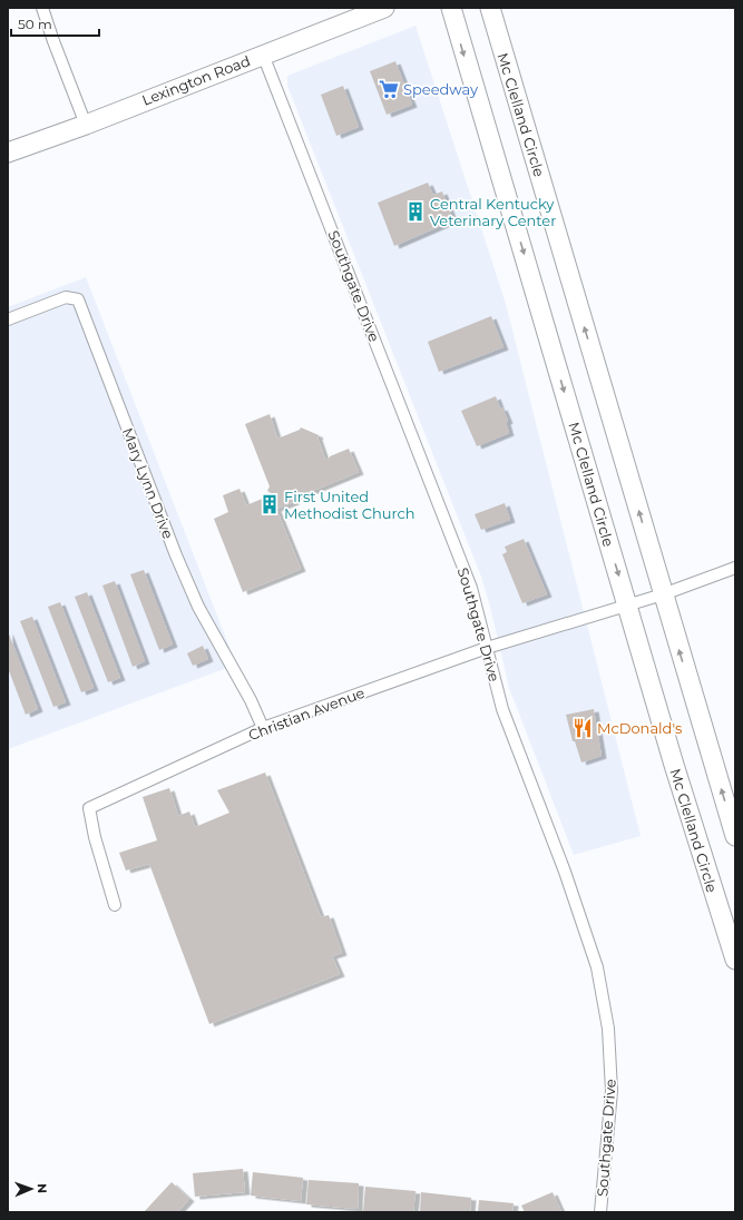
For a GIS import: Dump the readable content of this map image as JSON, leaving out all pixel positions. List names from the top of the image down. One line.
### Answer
{"streets":{"main road":["Lexington Road","Mc Clelland Circle"],"street":["Southgate Drive","Mary Lynn Drive","Christian Avenue"]},"crossings":[["Lexington Road","Southgate Drive"],["Mc Clelland Circle","Christian Avenue"],["Southgate Drive","Christian Avenue"],["Mary Lynn Drive","Christian Avenue"]],"places":{"supermarket":["Speedway"],"building":["Central Kentucky Veterinary Center","First United Methodist Church"],"restaurant":["McDonald's"]},"scale_bar":"50 m","north":"right"}
